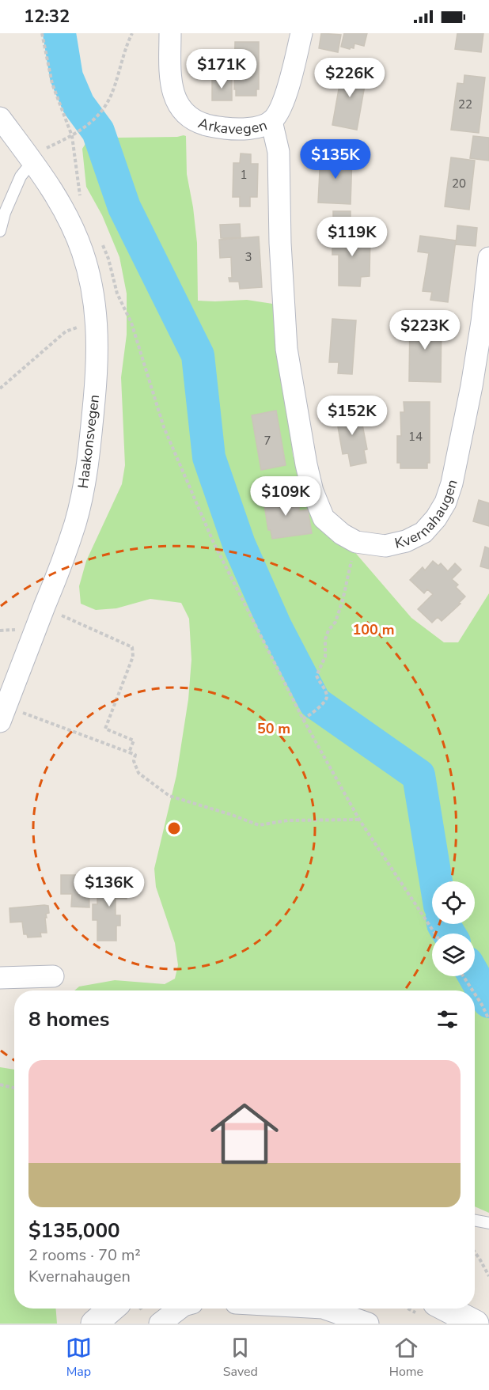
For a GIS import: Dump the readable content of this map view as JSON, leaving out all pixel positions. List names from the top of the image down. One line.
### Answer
{"streets":{"street":["Arkavegen","Haakonsvegen","Kvernahaugen"]},"crossings":[["Arkavegen","Kvernahaugen"]],"house_numbers":["22","1","20","3","14","7"],"page":{"status":"12:32","price":["$171K","$226K","$135K","$119K","$223K","$152K","$109K","$136K"],"heading":"8 homes","list":[{"name":"$135,000","note":"2 rooms · 70 m² · Kvernahaugen"}],"tabs":["Map","Saved","Home"]},"rings":["100 m","50 m"]}
